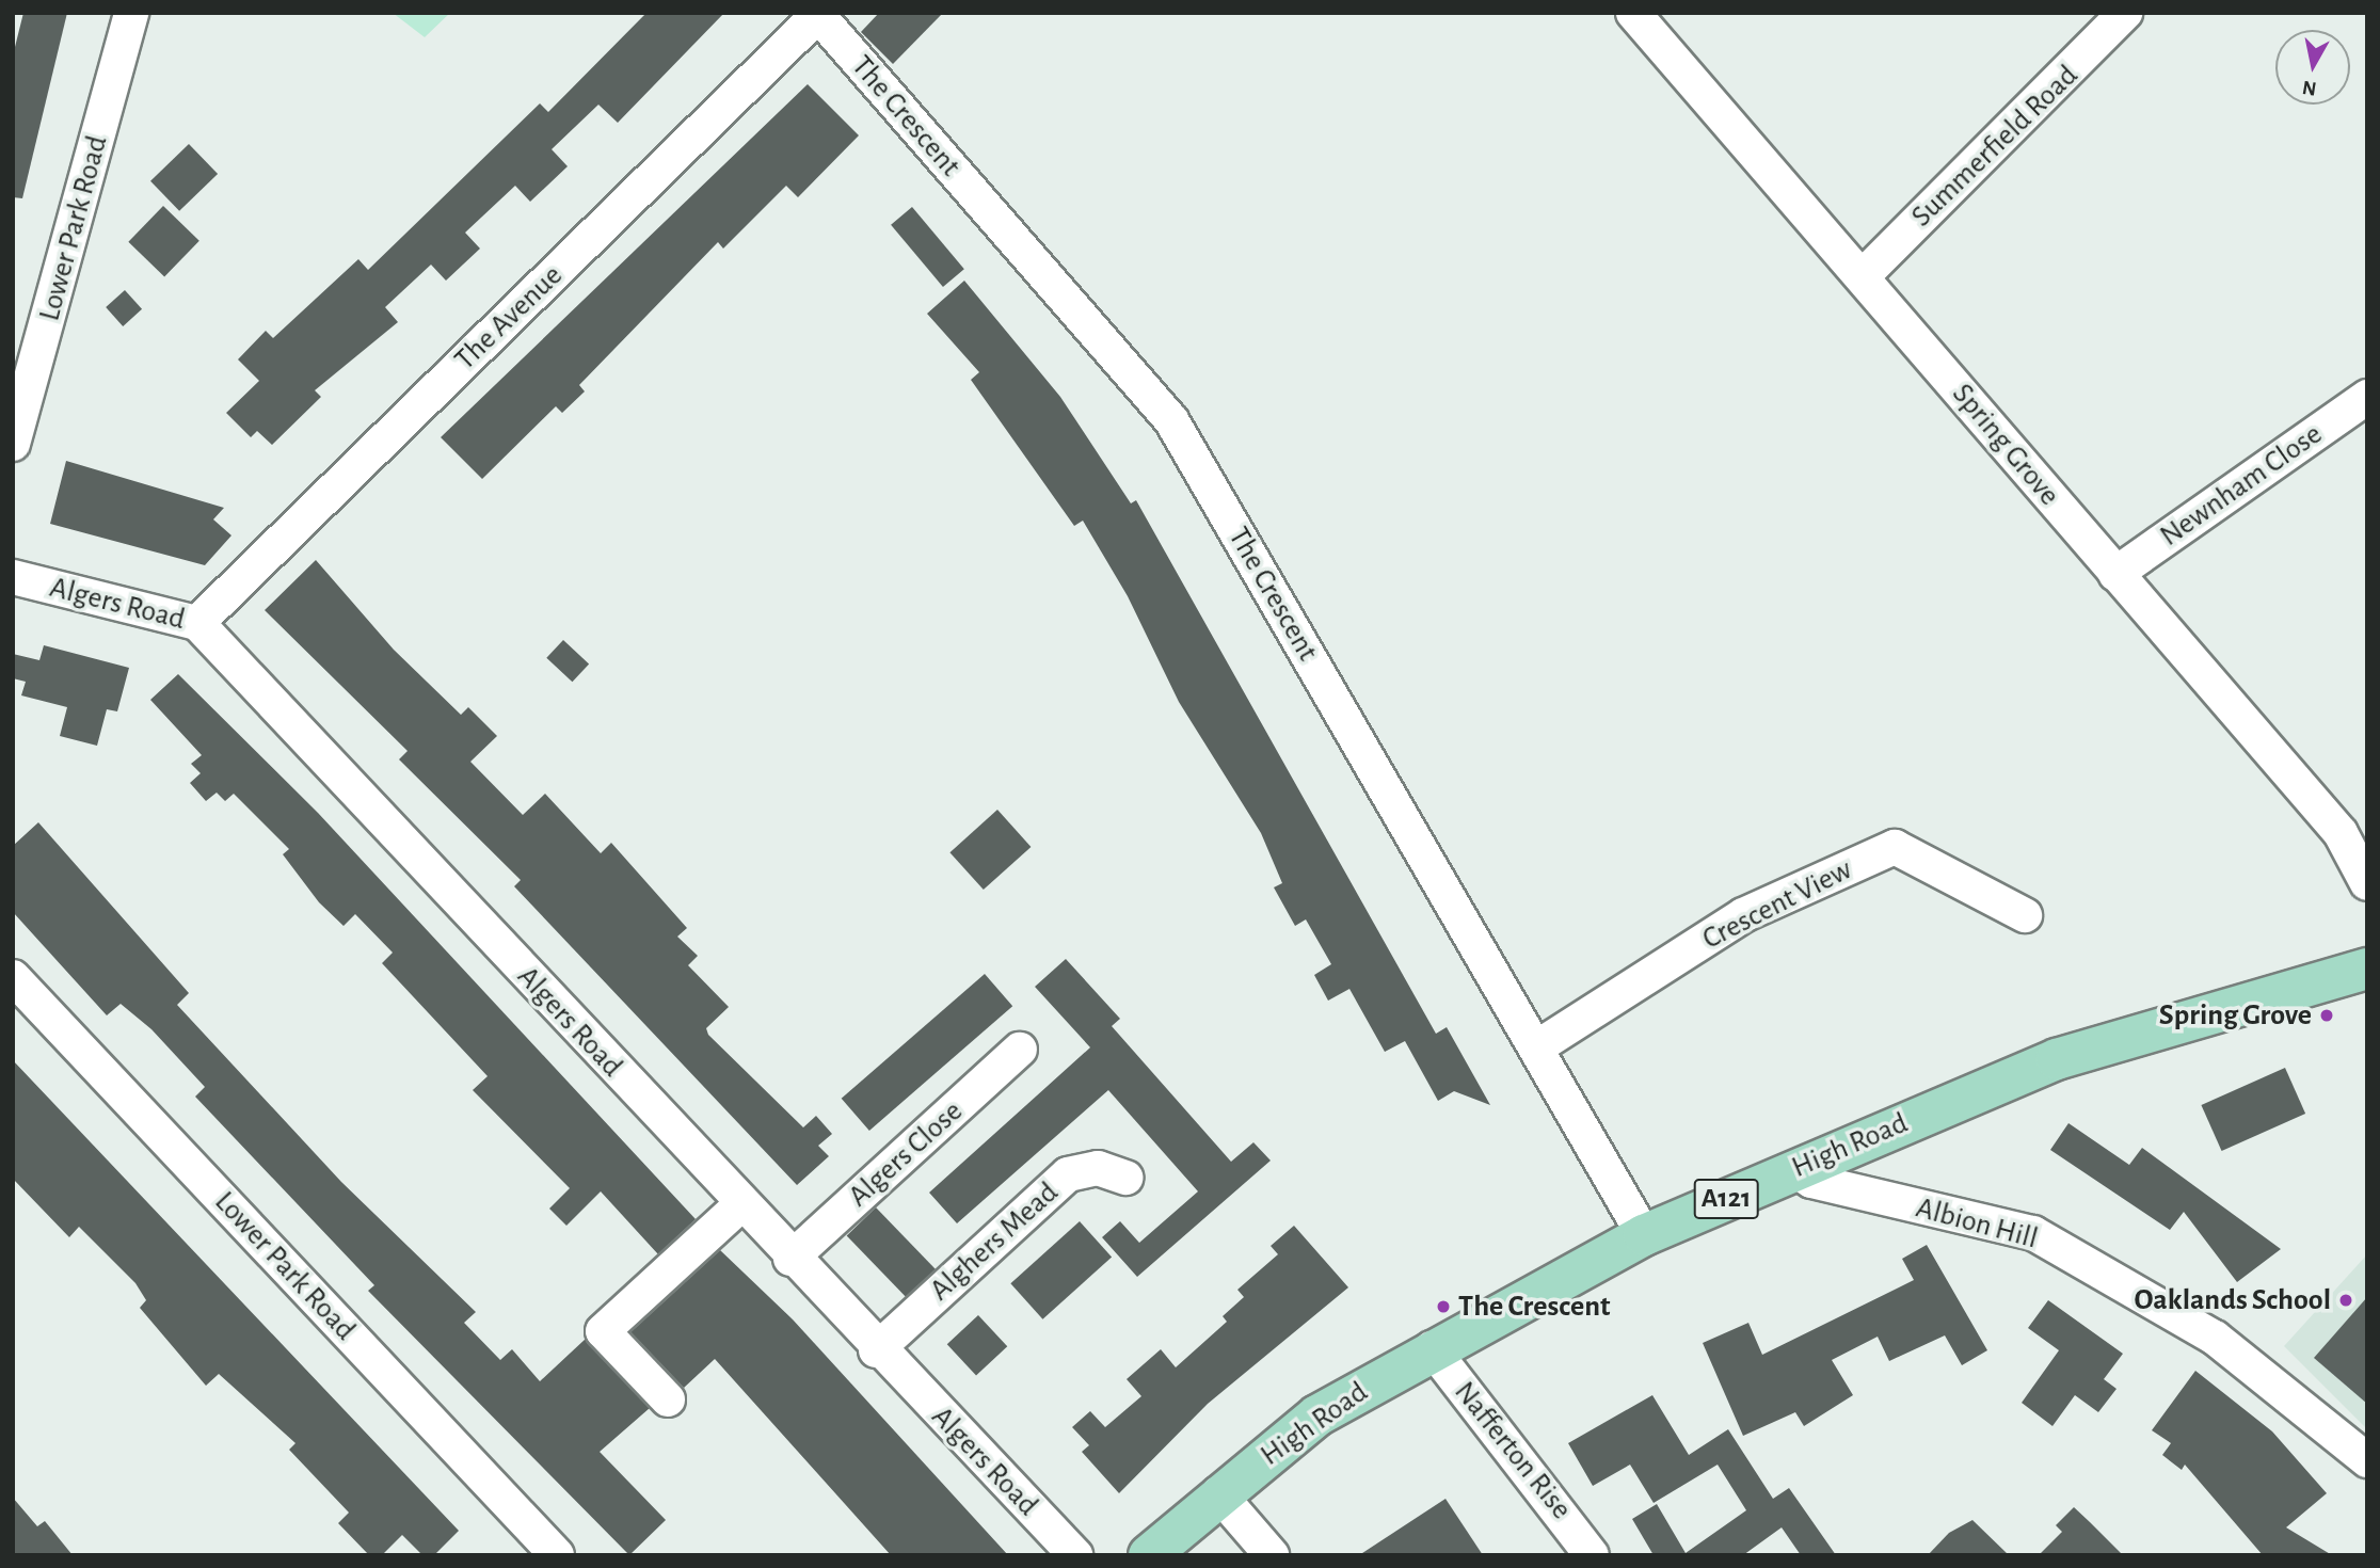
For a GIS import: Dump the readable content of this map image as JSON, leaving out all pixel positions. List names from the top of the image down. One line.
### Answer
{"streets":{"main road":["High Road","A121"],"street":["The Crescent","Summerfield Road","Lower Park Road","The Avenue","Spring Grove","Newnham Close","Algers Road","Crescent View","Algers Close","Albion Hill","Alghers Mead","Nafferton Rise"]},"crossings":[["The Crescent","The Avenue"],["The Crescent","Crescent View"],["The Crescent","High Road"],["Summerfield Road","Spring Grove"],["The Avenue","Algers Road"],["Spring Grove","Newnham Close"],["Algers Road","Algers Close"],["Algers Road","Alghers Mead"],["High Road","Albion Hill"],["High Road","Nafferton Rise"]],"places":["Spring Grove","Oaklands School","The Crescent"],"north":"bottom"}
